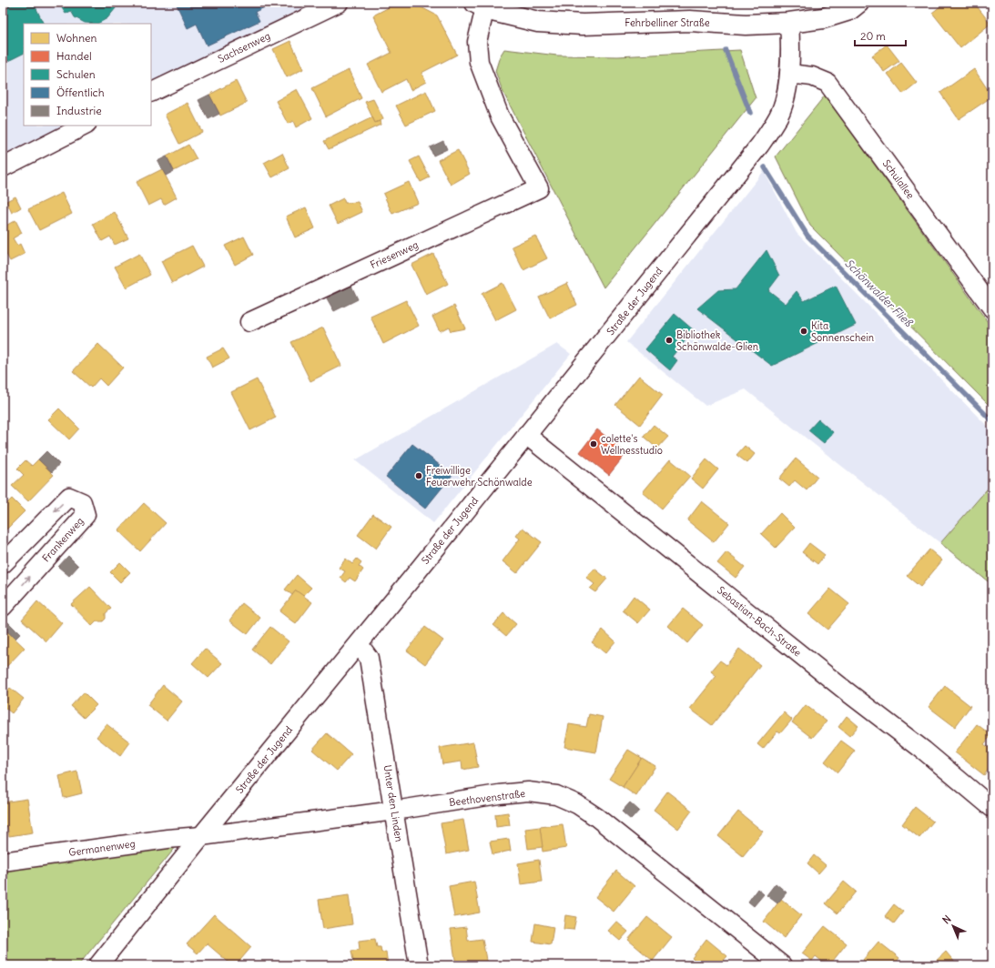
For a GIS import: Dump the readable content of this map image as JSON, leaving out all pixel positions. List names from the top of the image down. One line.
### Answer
{"streets":{"main road":["Fehrbelliner Straße"],"street":["Sachsenweg","Schulallee","Friesenweg","Straße der Jugend","Frankenweg","Sebastian-Bach-Straße","Beethovenstraße","Unter den Linden","Germanenweg"]},"crossings":[["Fehrbelliner Straße","Friesenweg"],["Fehrbelliner Straße","Straße der Jugend"],["Schulallee","Straße der Jugend"],["Straße der Jugend","Sebastian-Bach-Straße"],["Straße der Jugend","Beethovenstraße"],["Straße der Jugend","Unter den Linden"],["Straße der Jugend","Germanenweg"],["Beethovenstraße","Unter den Linden"],["Beethovenstraße","Germanenweg"]],"water":["Schönwalder Fließ"],"places":["Kita Sonnenschein","Bibliothek Schönwalde-Glien","colette's Wellnesstudio","Freiwillige Feuerwehr Schönwalde"],"legend":["Wohnen","Handel","Schulen","Öffentlich","Industrie"],"scale_bar":"20 m","north":"top left"}
